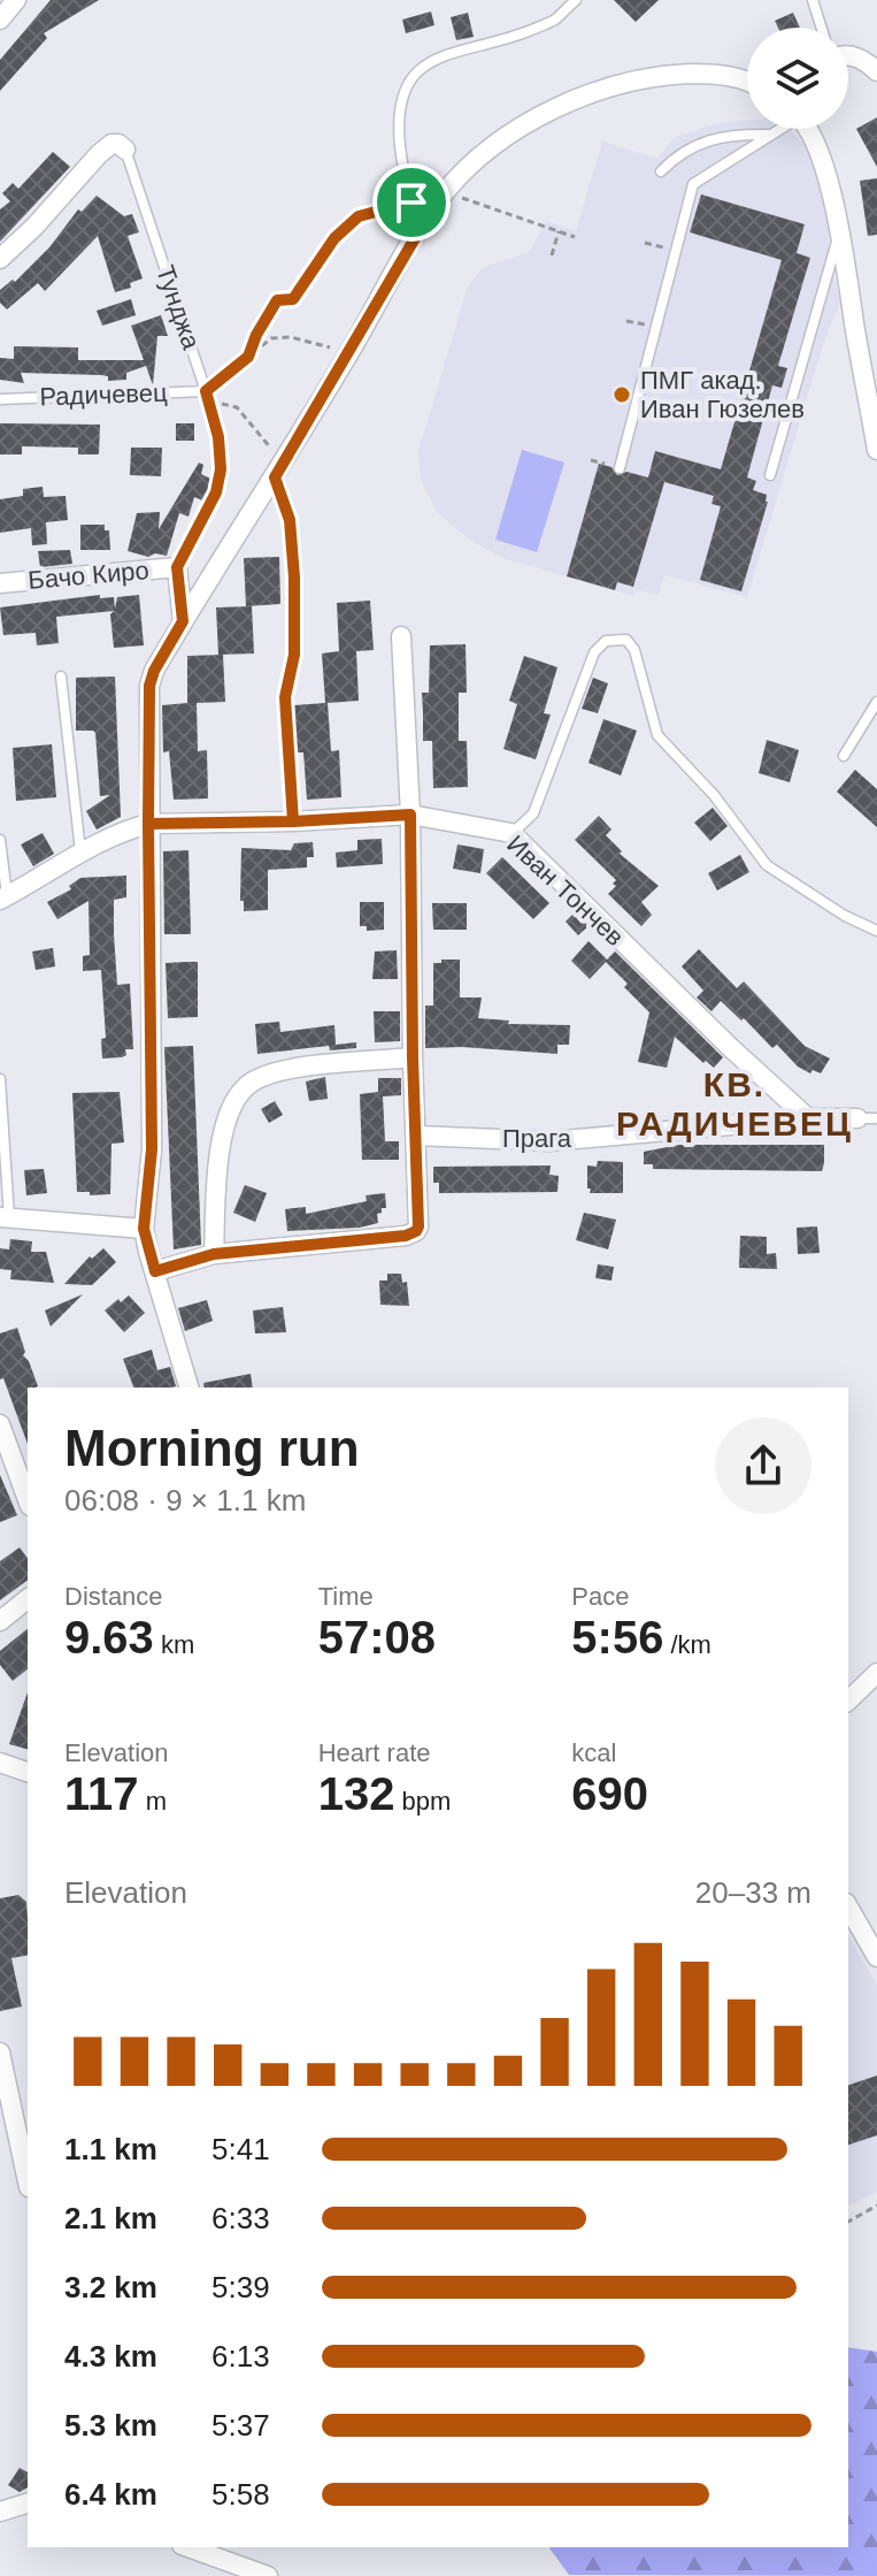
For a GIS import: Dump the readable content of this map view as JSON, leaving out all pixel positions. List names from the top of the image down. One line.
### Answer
{"streets":{"street":["Бачо Киро","Иван Тончев","Прага"],"lane":["Тунджа","Радичевец"]},"crossings":[["Тунджа","Радичевец"],["Тунджа","Бачо Киро"],["Иван Тончев","Прага"]],"districts":["КВ. РАДИЧЕВЕЦ"],"places":["ПМГ акад. Иван Гюзелев"],"page":{"heading":["Morning run","06:08 · 9 × 1.1 km"],"stats":[["Distance","9.63 km"],["Time","57:08"],["Pace","5:56 /km"],["Elevation","117 m"],["Heart rate","132 bpm"],["kcal","690"]],"chart":["Elevation","20–33 m"],"list":[{"name":"1.1 km","note":"5:41"},{"name":"2.1 km","note":"6:33"},{"name":"3.2 km","note":"5:39"},{"name":"4.3 km","note":"6:13"},{"name":"5.3 km","note":"5:37"},{"name":"6.4 km","note":"5:58"}]}}
